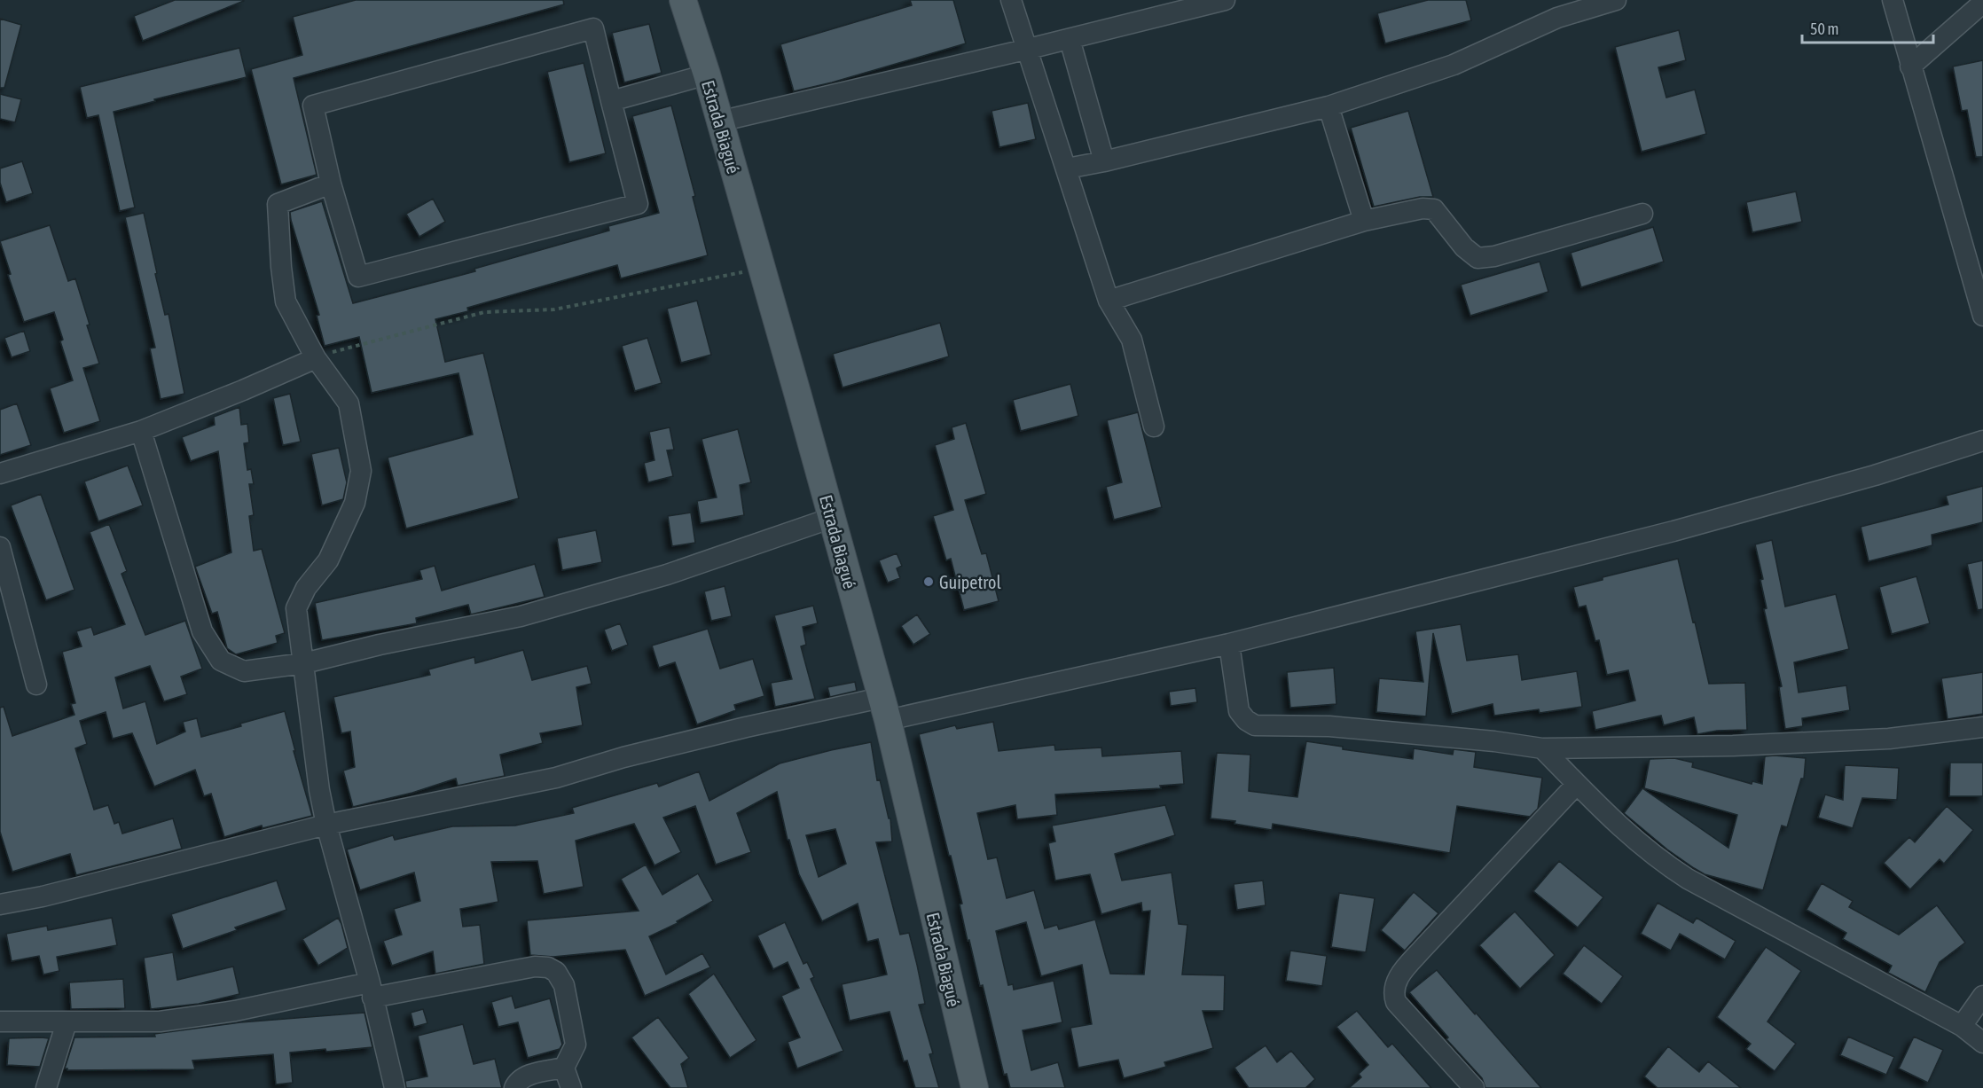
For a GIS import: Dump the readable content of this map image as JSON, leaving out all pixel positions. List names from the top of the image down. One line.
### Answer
{"streets":{"main road":["Estrada Biagué"]},"places":["Guipetrol"],"scale_bar":"50 m"}
